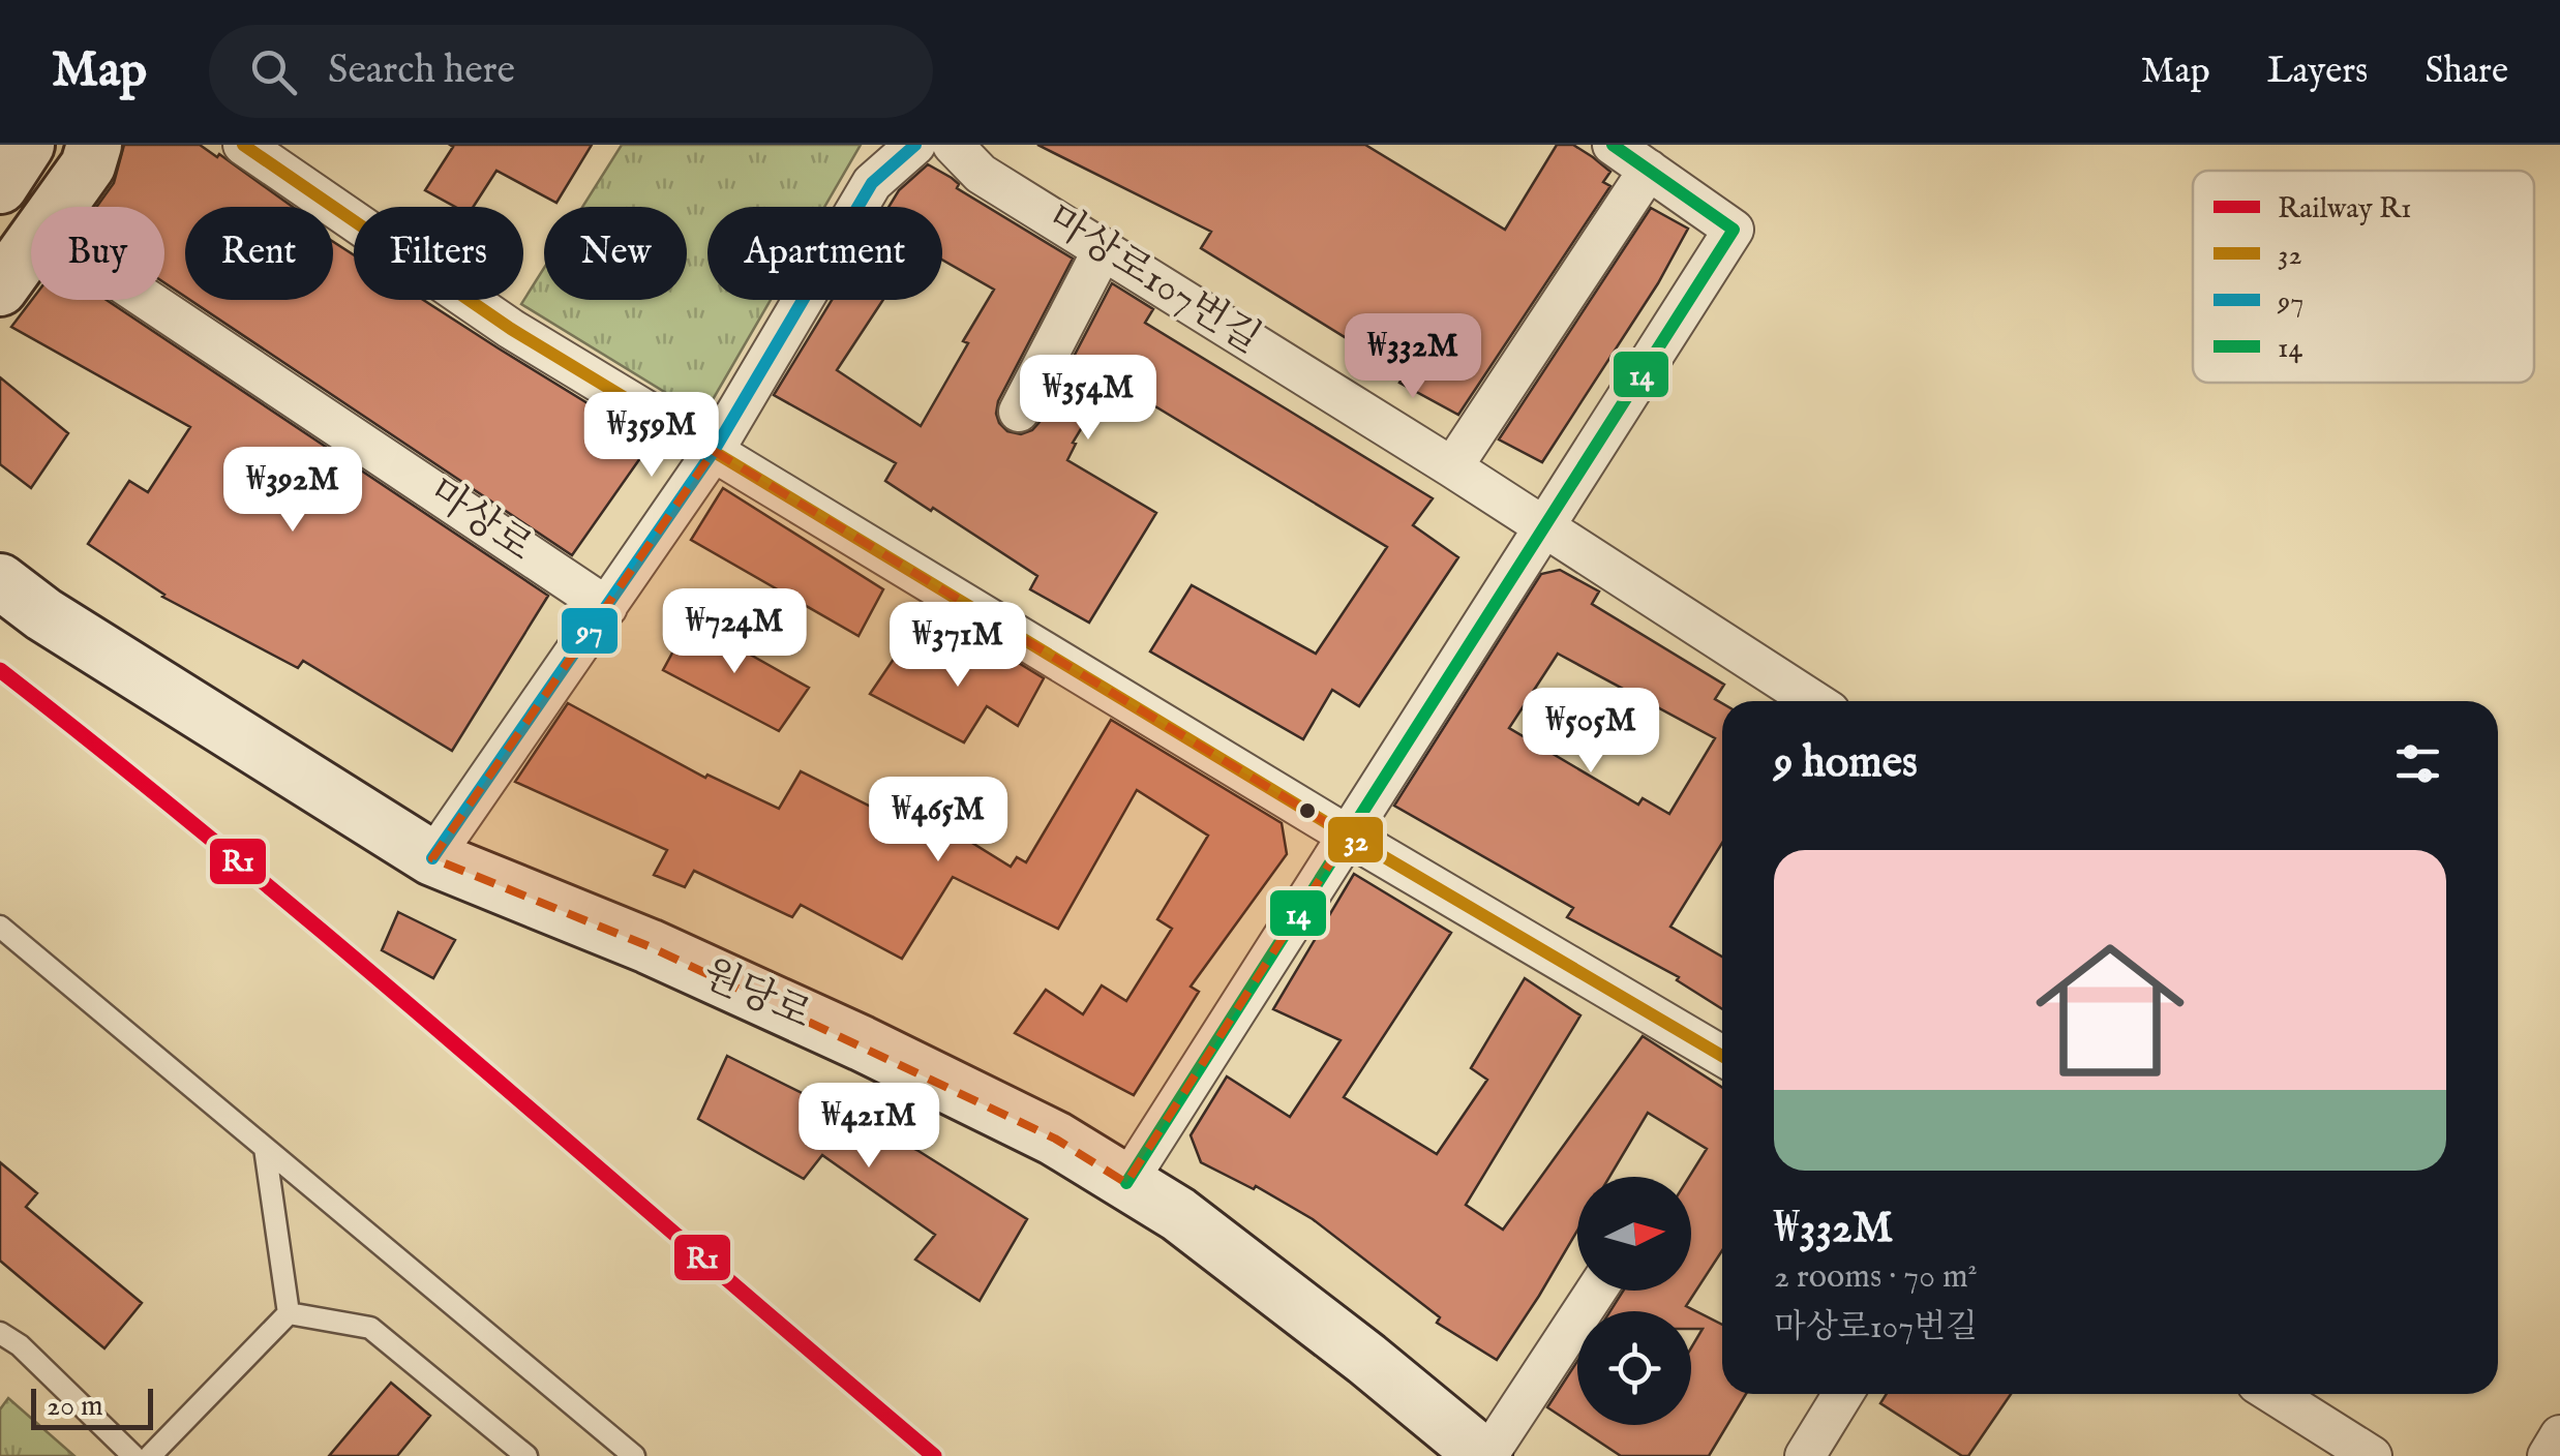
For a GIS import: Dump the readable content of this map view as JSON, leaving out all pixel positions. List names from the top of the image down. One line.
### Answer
{"streets":{"main road":["원당로"],"street":["마상로107번길","마상로"]},"lines":["transit line 32","transit line 97","transit line 14","rail line R1"],"legend":["Railway R1","32","97","14"],"scale_bar":"20 m","north":"right","page":{"header":"Map","search":"Search here","nav":["Map","Layers","Share"],"chip":["Buy","Rent","Filters","New","Apartment"],"price":["₩332M","₩354M","₩359M","₩392M","₩724M","₩371M","₩505M","₩465M","₩421M"],"heading":"9 homes","list":[{"name":"₩332M","note":"2 rooms · 70 m² · 마상로107번길"}],"scale":"20 m"}}
